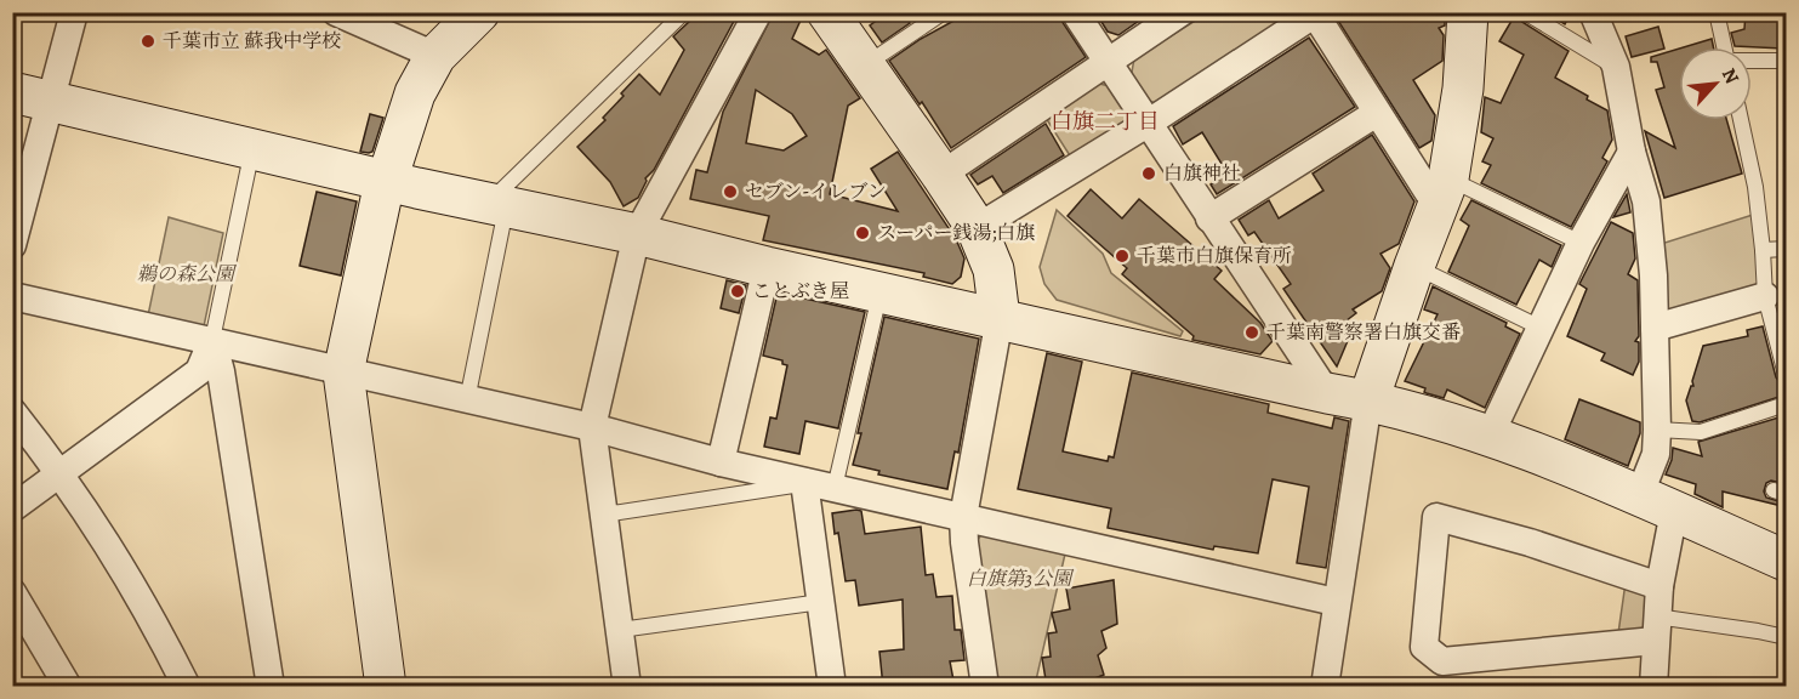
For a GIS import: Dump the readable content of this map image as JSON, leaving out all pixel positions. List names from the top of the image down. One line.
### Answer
{"districts":["白旗二丁目"],"parks":["鵜の森公園","白旗第3公園"],"places":["千葉市立 蘇我中学校","白旗神社","セブン-イレブン","スーパー銭湯;白旗","千葉市白旗保育所","ことぶき屋","千葉南警察署白旗交番"],"north":"top right"}
